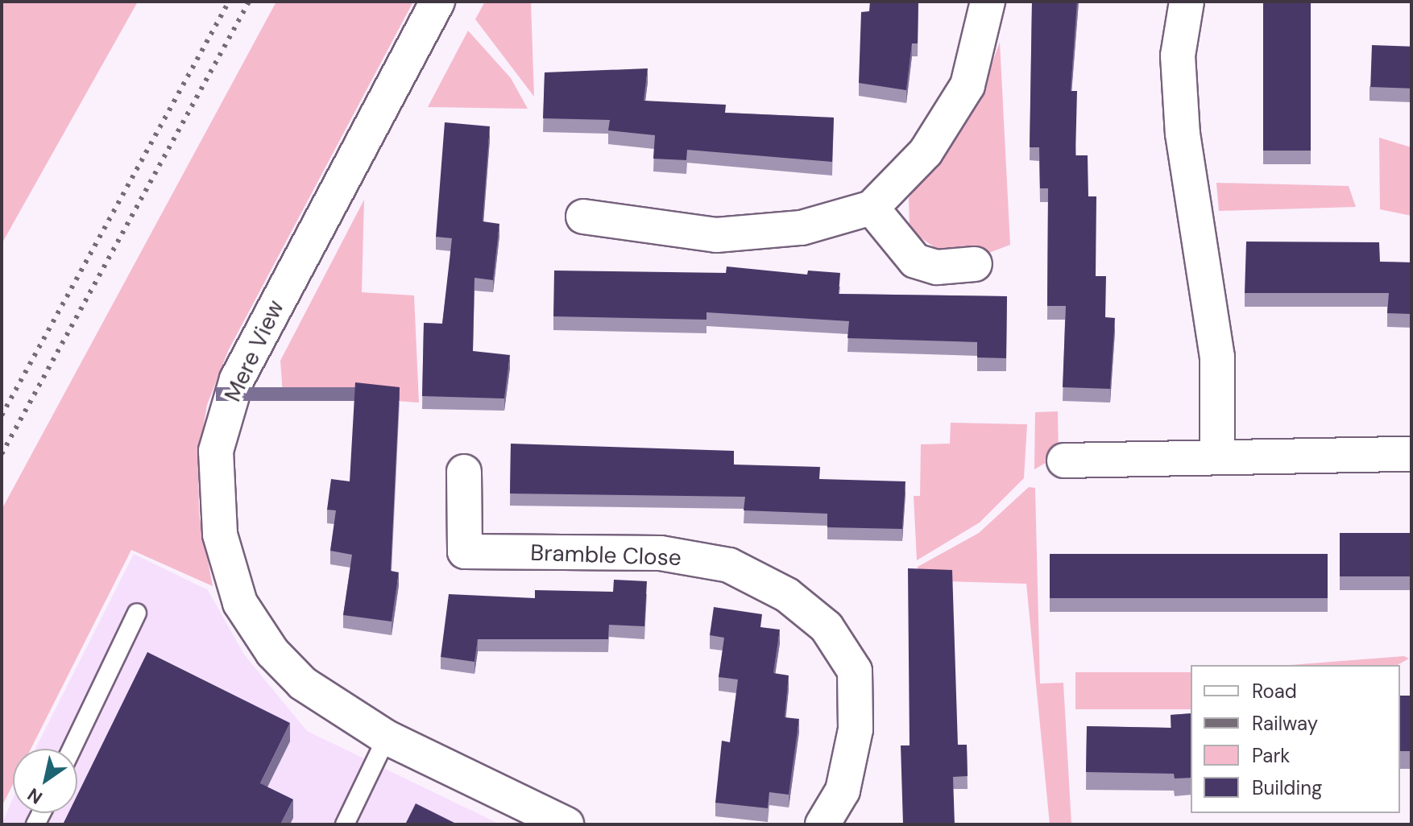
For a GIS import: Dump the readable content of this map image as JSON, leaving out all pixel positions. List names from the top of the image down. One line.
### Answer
{"streets":{"street":["Mere View","Bramble Close"]},"legend":["Road","Railway","Park","Building"],"north":"bottom left"}
